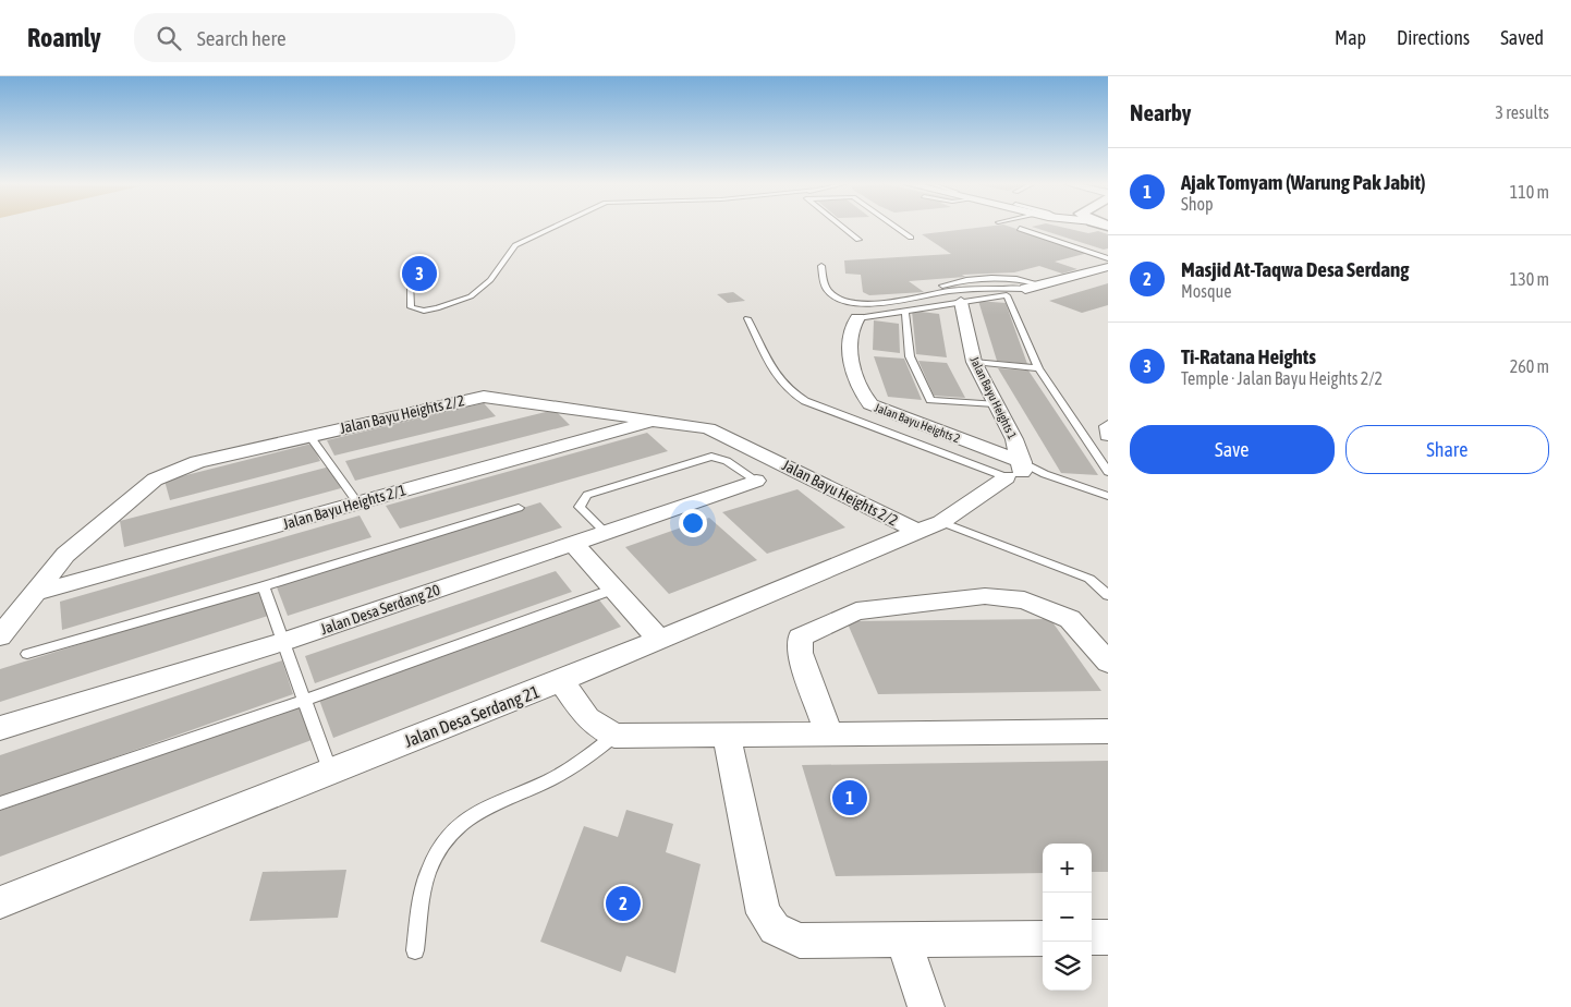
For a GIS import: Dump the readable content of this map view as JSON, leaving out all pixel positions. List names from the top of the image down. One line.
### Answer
{"streets":{"street":["Jalan Bayu Heights 1","Jalan Bayu Heights 2/2","Jalan Bayu Heights 2","Jalan Bayu Heights 2/1","Jalan Desa Serdang 20","Jalan Desa Serdang 21"]},"crossings":[["Jalan Bayu Heights 1","Jalan Bayu Heights 2"],["Jalan Bayu Heights 1","Jalan Desa Serdang 21"],["Jalan Bayu Heights 2/2","Jalan Bayu Heights 2/1"],["Jalan Bayu Heights 2/2","Jalan Desa Serdang 21"],["Jalan Bayu Heights 2","Jalan Desa Serdang 21"]],"page":{"header":"Roamly","search":"Search here","nav":["Map","Directions","Saved"],"heading":["Nearby","3 results"],"list":[{"mark":"1","name":"Ajak Tomyam (Warung Pak Jabit)","note":"Shop","value":"110 m"},{"mark":"2","name":"Masjid At-Taqwa Desa Serdang","note":"Mosque","value":"130 m"},{"mark":"3","name":"Ti-Ratana Heights","note":"Temple · Jalan Bayu Heights 2/2","value":"260 m"}],"pins":["3","1","2"],"buttons":["Save","Share"],"map_buttons":["+","−"]}}
